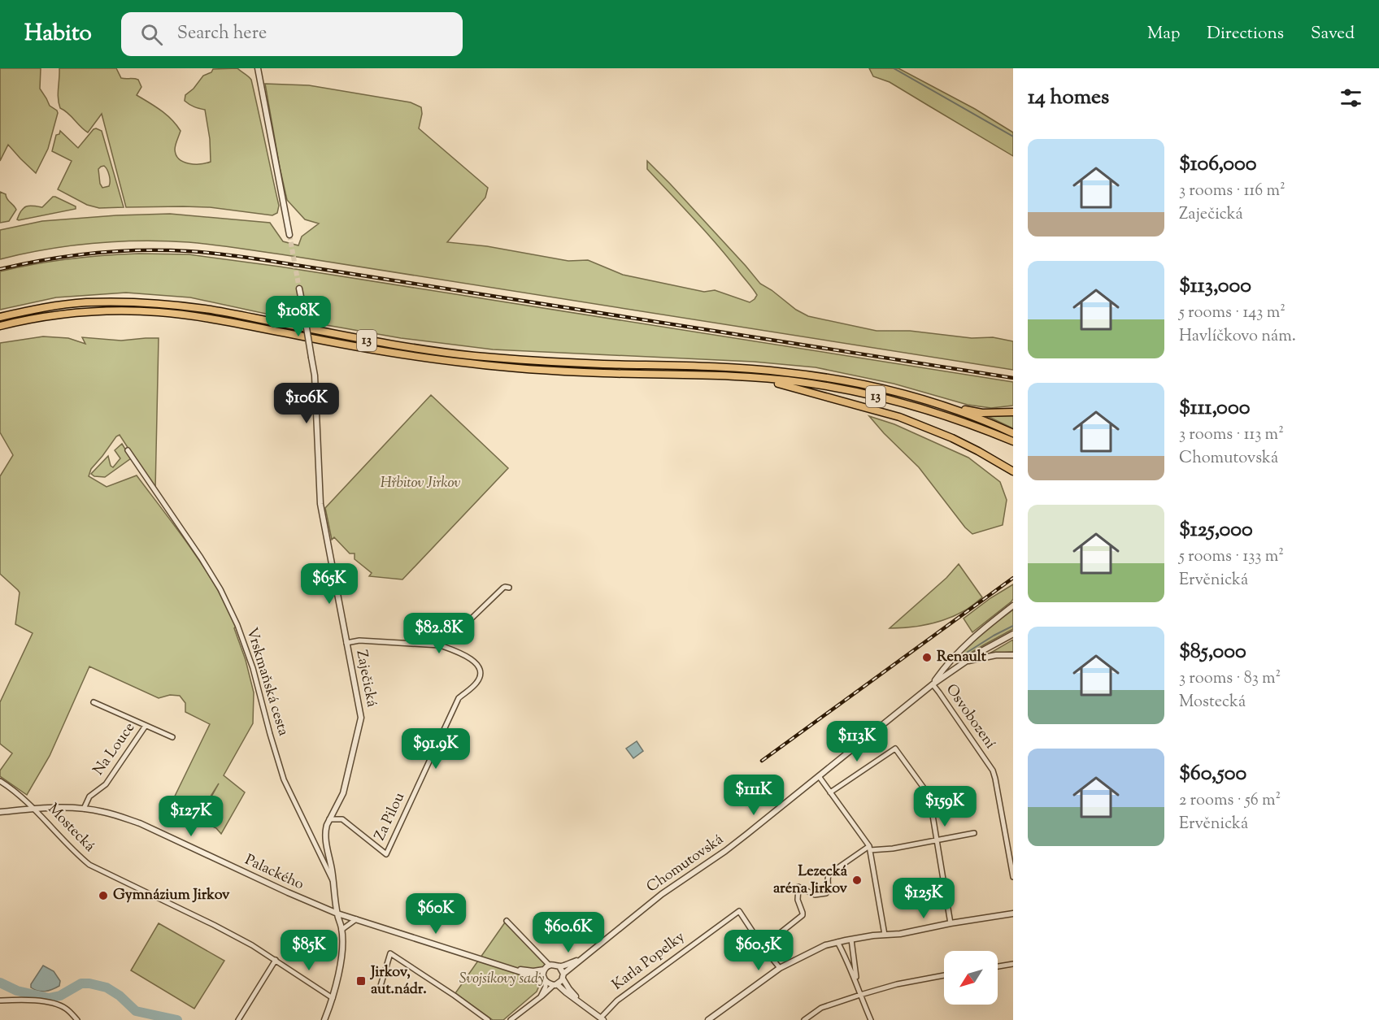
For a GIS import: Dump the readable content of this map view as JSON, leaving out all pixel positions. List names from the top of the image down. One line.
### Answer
{"streets":{"highway":["13"],"street":["Zaječická","Vrskmaňská cesta","Osvobození","Na Louce","Za Pilou","Mostecká","Chomutovská","Palackého","Karla Popelky"]},"crossings":[["Zaječická","Vrskmaňská cesta"],["Zaječická","Za Pilou"],["Zaječická","Mostecká"],["Zaječická","Palackého"],["Osvobození","Chomutovská"],["Na Louce","Palackého"],["Mostecká","Palackého"],["Chomutovská","Palackého"]],"parks":["Hřbitov Jirkov","Svojsíkovy sady"],"places":{"other":["Renault","Lezecká aréna Jirkov","Gymnázium Jirkov"],"transit":["Jirkov, aut.nádr."]},"north":"bottom left","page":{"header":"Habito","search":"Search here","nav":["Map","Directions","Saved"],"heading":"14 homes","list":[{"name":"$106,000","note":"3 rooms · 116 m² · Zaječická"},{"name":"$113,000","note":"5 rooms · 143 m² · Havlíčkovo nám."},{"name":"$111,000","note":"3 rooms · 113 m² · Chomutovská"},{"name":"$125,000","note":"5 rooms · 133 m² · Ervěnická"},{"name":"$85,000","note":"3 rooms · 83 m² · Mostecká"},{"name":"$60,500","note":"2 rooms · 56 m² · Ervěnická"}],"price":["$108K","$106K","$65K","$82.8K","$113K","$91.9K","$111K","$159K","$127K","$125K","$60K","$60.6K","$85K","$60.5K"]}}
